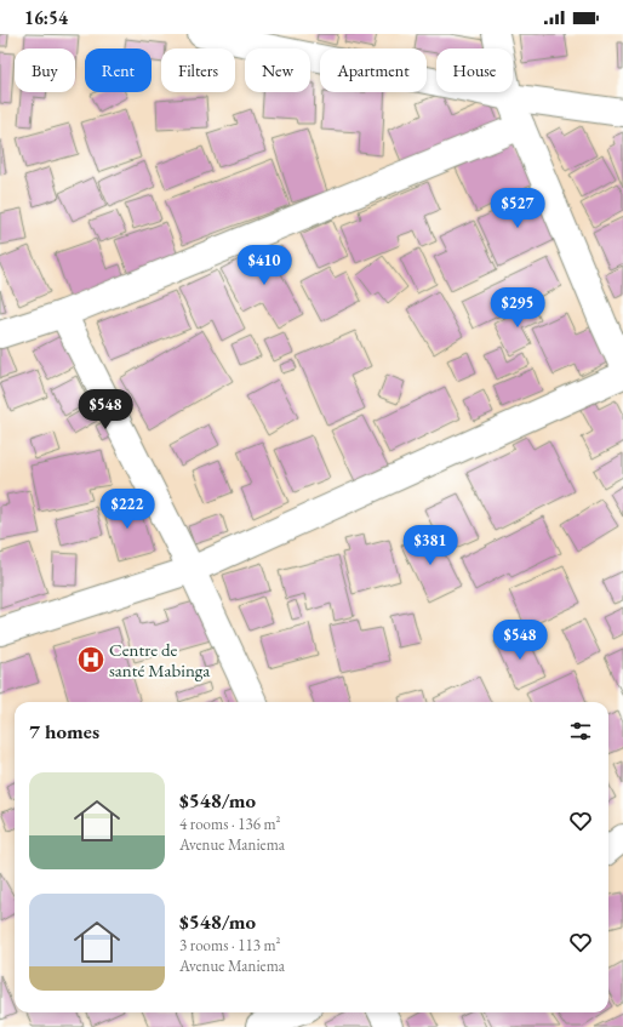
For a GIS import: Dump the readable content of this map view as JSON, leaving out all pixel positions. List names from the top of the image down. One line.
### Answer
{"places":{"hospital":["Centre de santé Mabinga"]},"page":{"status":"16:54","chip":["Buy","Rent","Filters","New","Apartment","House"],"price":["$527","$410","$295","$548","$222","$381","$548"],"heading":"7 homes","list":[{"name":"$548/mo","note":"4 rooms · 136 m² · Avenue Maniema"},{"name":"$548/mo","note":"3 rooms · 113 m² · Avenue Maniema"}]}}
